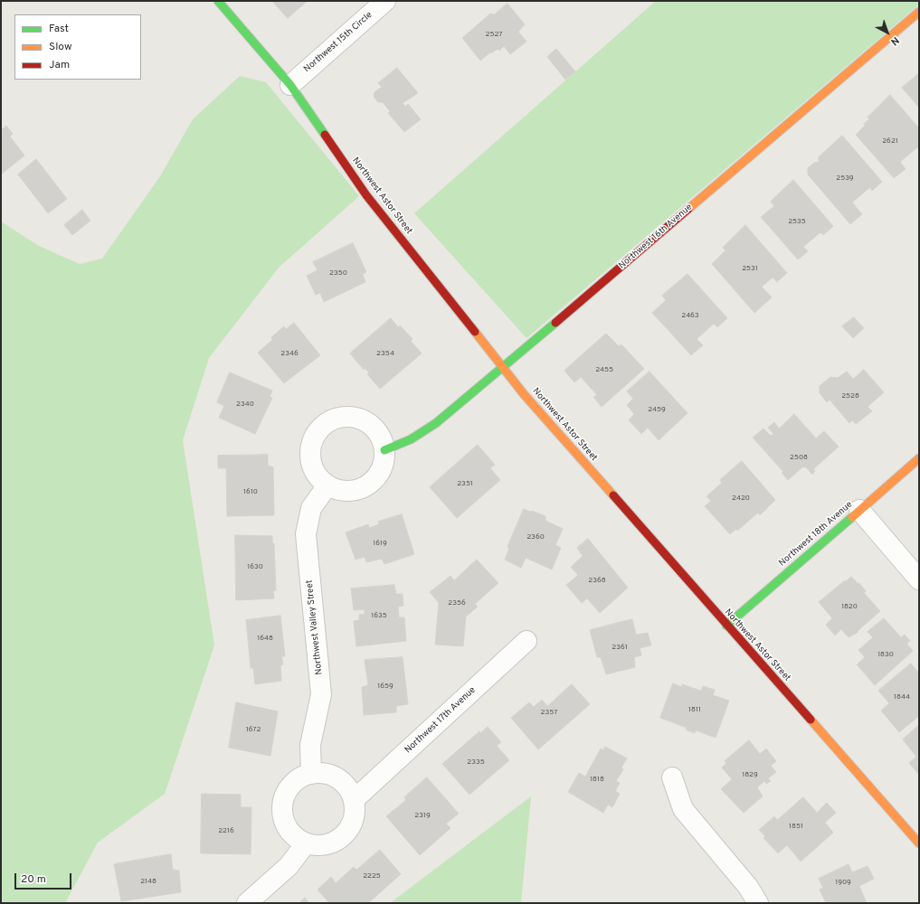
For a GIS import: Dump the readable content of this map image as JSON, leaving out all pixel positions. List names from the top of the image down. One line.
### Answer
{"streets":{"street":["Northwest 15th Circle","Northwest Astor Street","Northwest 16th Avenue","Northwest 18th Avenue","Northwest Valley Street","Northwest 17th Avenue"]},"crossings":[["Northwest 15th Circle","Northwest Astor Street"],["Northwest Astor Street","Northwest 16th Avenue"],["Northwest Astor Street","Northwest 18th Avenue"],["Northwest 16th Avenue","Northwest Valley Street"],["Northwest Valley Street","Northwest 17th Avenue"]],"house_numbers":["2527","2621","2539","2535","2531","2350","2463","2346","2354","2455","2528","2340","2459","2508","2351","1610","2420","2360","1619","1630","2368","2356","1820","1635","1648","2361","1830","1659","1844","1811","2357","1672","2335","1829","1818","2319","1851","2216","2225","2148","1909"],"legend":["Fast","Slow","Jam"],"scale_bar":"20 m","north":"bottom right"}
